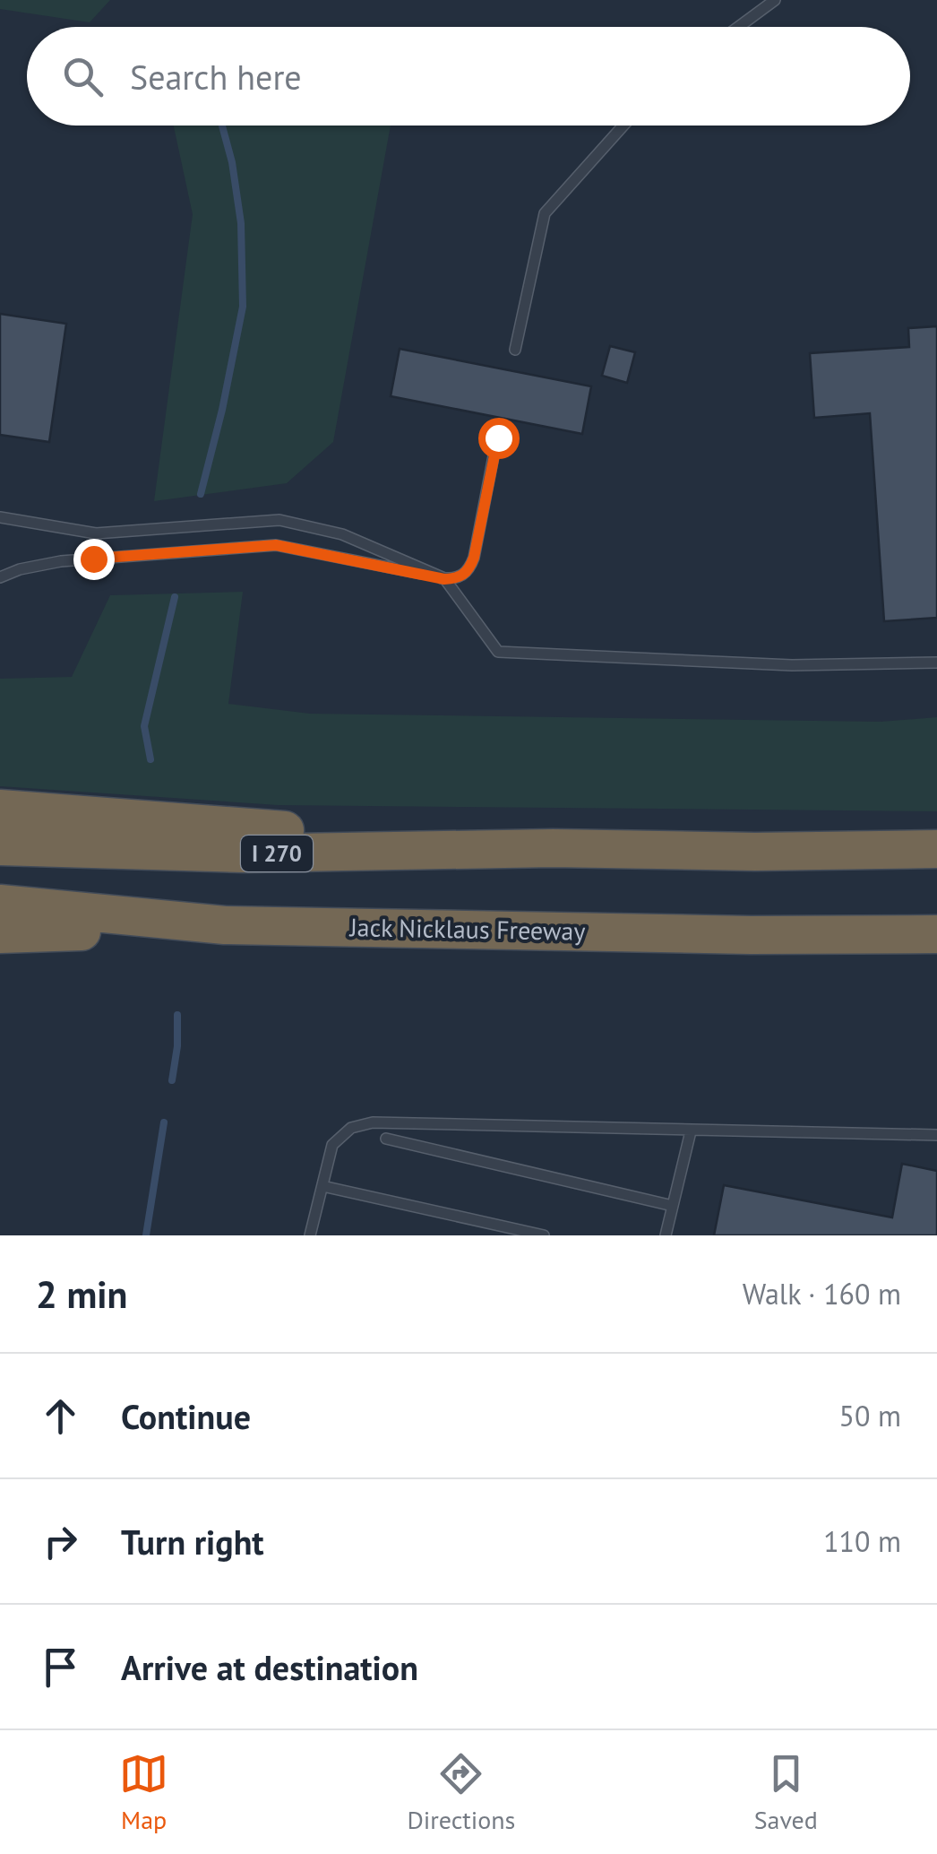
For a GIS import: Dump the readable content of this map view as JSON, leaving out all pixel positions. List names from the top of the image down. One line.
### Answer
{"streets":{"highway":["I 270","Jack Nicklaus Freeway"]},"page":{"search":"Search here","heading":["2 min","Walk · 160 m"],"list":[["Continue","50 m"],["Turn right","110 m"],"Arrive at destination"],"nav":["Map","Directions","Saved"]}}
